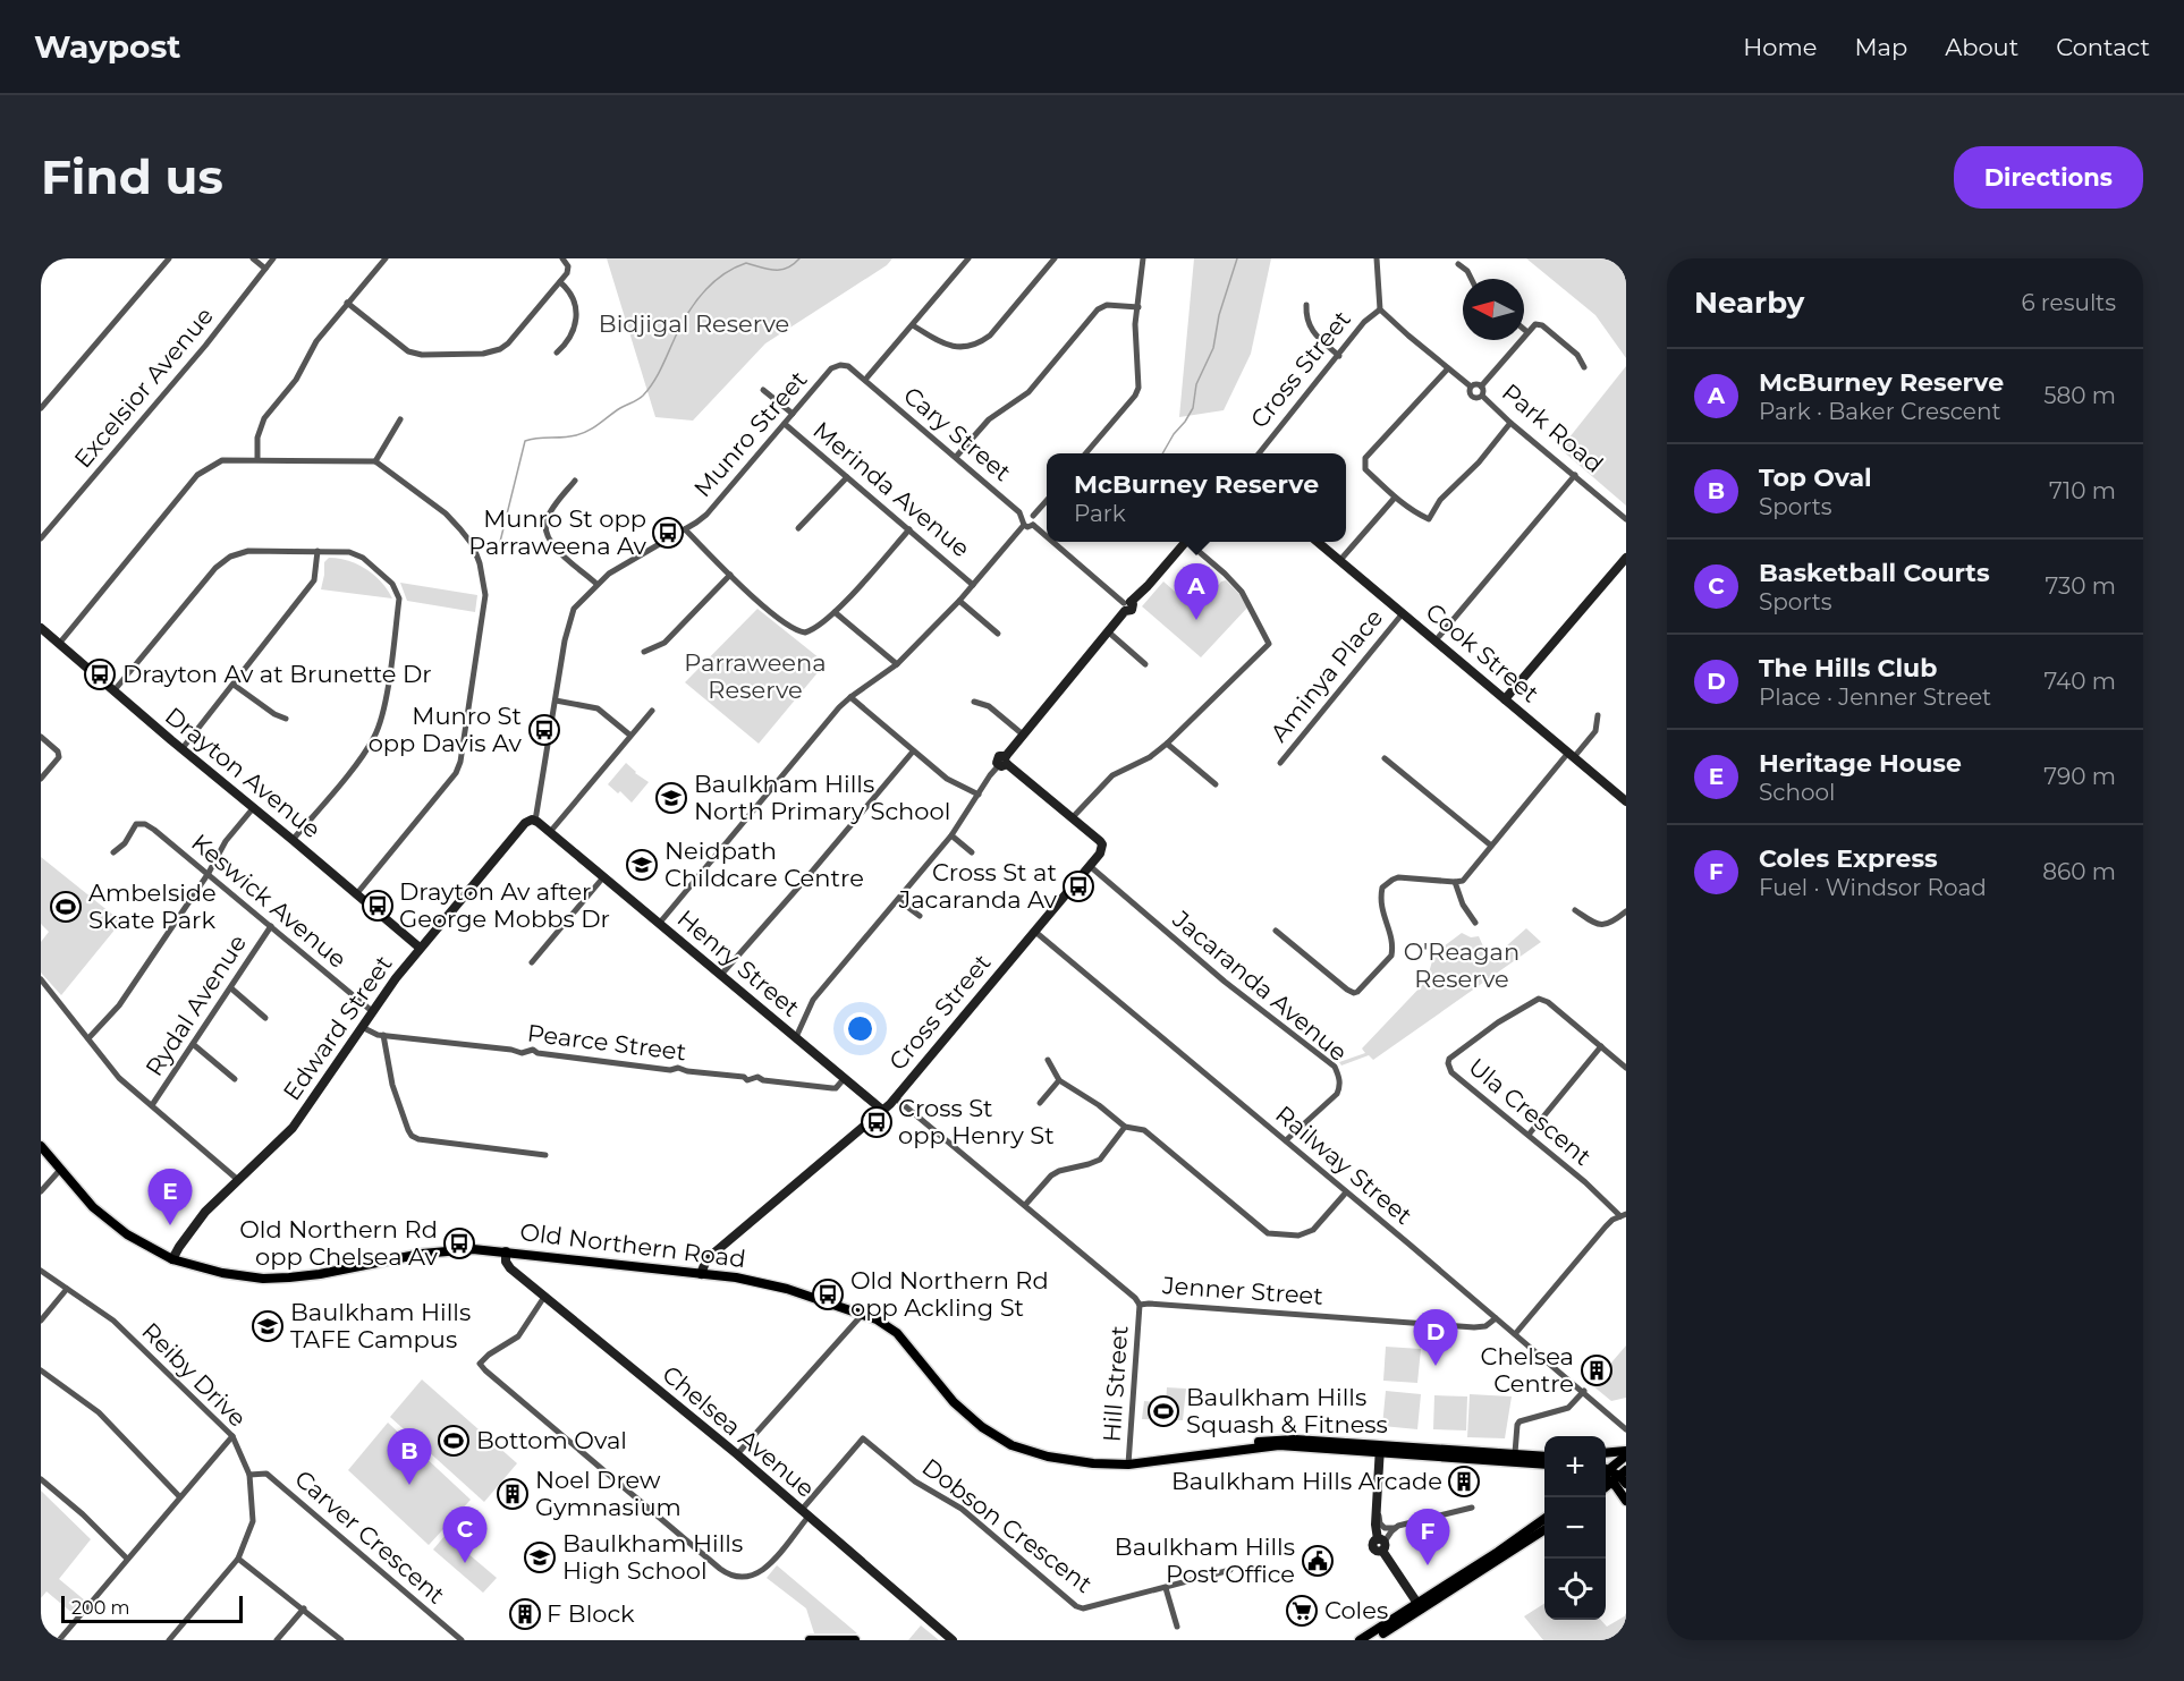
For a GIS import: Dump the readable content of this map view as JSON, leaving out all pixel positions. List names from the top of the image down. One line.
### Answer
{"streets":{"main road":["Old Northern Road"],"street":["Cross Street","Excelsior Avenue","Park Road","Munro Street","Cary Street","Merinda Avenue","Cook Street","Aminya Place","Drayton Avenue","Keswick Avenue","Henry Street","Jacaranda Avenue","Rydal Avenue","Edward Street","Pearce Street","Ula Crescent","Railway Street","Jenner Street","Reiby Drive","Hill Street","Chelsea Avenue","Dobson Crescent","Carver Crescent"]},"crossings":[["Cross Street","Park Road"],["Cross Street","Henry Street"],["Cross Street","Jacaranda Avenue"],["Cross Street","Railway Street"],["Cross Street","Old Northern Road"],["Cross Street","Jenner Street"],["Munro Street","Cary Street"],["Munro Street","Merinda Avenue"],["Munro Street","Henry Street"],["Munro Street","Edward Street"],["Cook Street","Aminya Place"],["Drayton Avenue","Edward Street"],["Keswick Avenue","Rydal Avenue"],["Keswick Avenue","Edward Street"],["Henry Street","Edward Street"],["Henry Street","Pearce Street"],["Jacaranda Avenue","Railway Street"],["Edward Street","Pearce Street"],["Edward Street","Old Northern Road"],["Railway Street","Jenner Street"],["Old Northern Road","Hill Street"],["Old Northern Road","Chelsea Avenue"],["Jenner Street","Hill Street"],["Reiby Drive","Carver Crescent"],["Chelsea Avenue","Dobson Crescent"]],"parks":["Bidjigal Reserve","Parraweena Reserve","O'Reagan Reserve"],"places":{"bus stop":["Munro St opp Parraweena Av","Drayton Av at Brunette Dr","Munro St opp Davis Av","Cross St at Jacaranda Av","Drayton Av after George Mobbs Dr","Cross St opp Henry St","Old Northern Rd opp Chelsea Av","Old Northern Rd opp Ackling St"],"school or university":["Baulkham Hills North Primary School","Neidpath Childcare Centre","Baulkham Hills TAFE Campus","Baulkham Hills High School"],"sports":["Ambelside Skate Park","Baulkham Hills Squash & Fitness","Bottom Oval"],"building":["Chelsea Centre","Baulkham Hills Arcade","Noel Drew Gymnasium","F Block"],"public building":["Baulkham Hills Post Office"],"supermarket":["Coles"]},"scale_bar":"200 m","north":"left","page":{"header":"Waypost","nav":["Home","Map","About","Contact"],"buttons":"Directions","title":"Find us","heading":["Nearby","6 results"],"list":[{"mark":"A","name":"McBurney Reserve","note":"Park · Baker Crescent","value":"580 m"},{"mark":"B","name":"Top Oval","note":"Sports","value":"710 m"},{"mark":"C","name":"Basketball Courts","note":"Sports","value":"730 m"},{"mark":"D","name":"The Hills Club","note":"Place · Jenner Street","value":"740 m"},{"mark":"E","name":"Heritage House","note":"School","value":"790 m"},{"mark":"F","name":"Coles Express","note":"Fuel · Windsor Road","value":"860 m"}],"popup":["McBurney Reserve","Park"],"pins":["A","E","D","B","C","F"],"map_buttons":["+","−"],"scale":"200 m"}}
